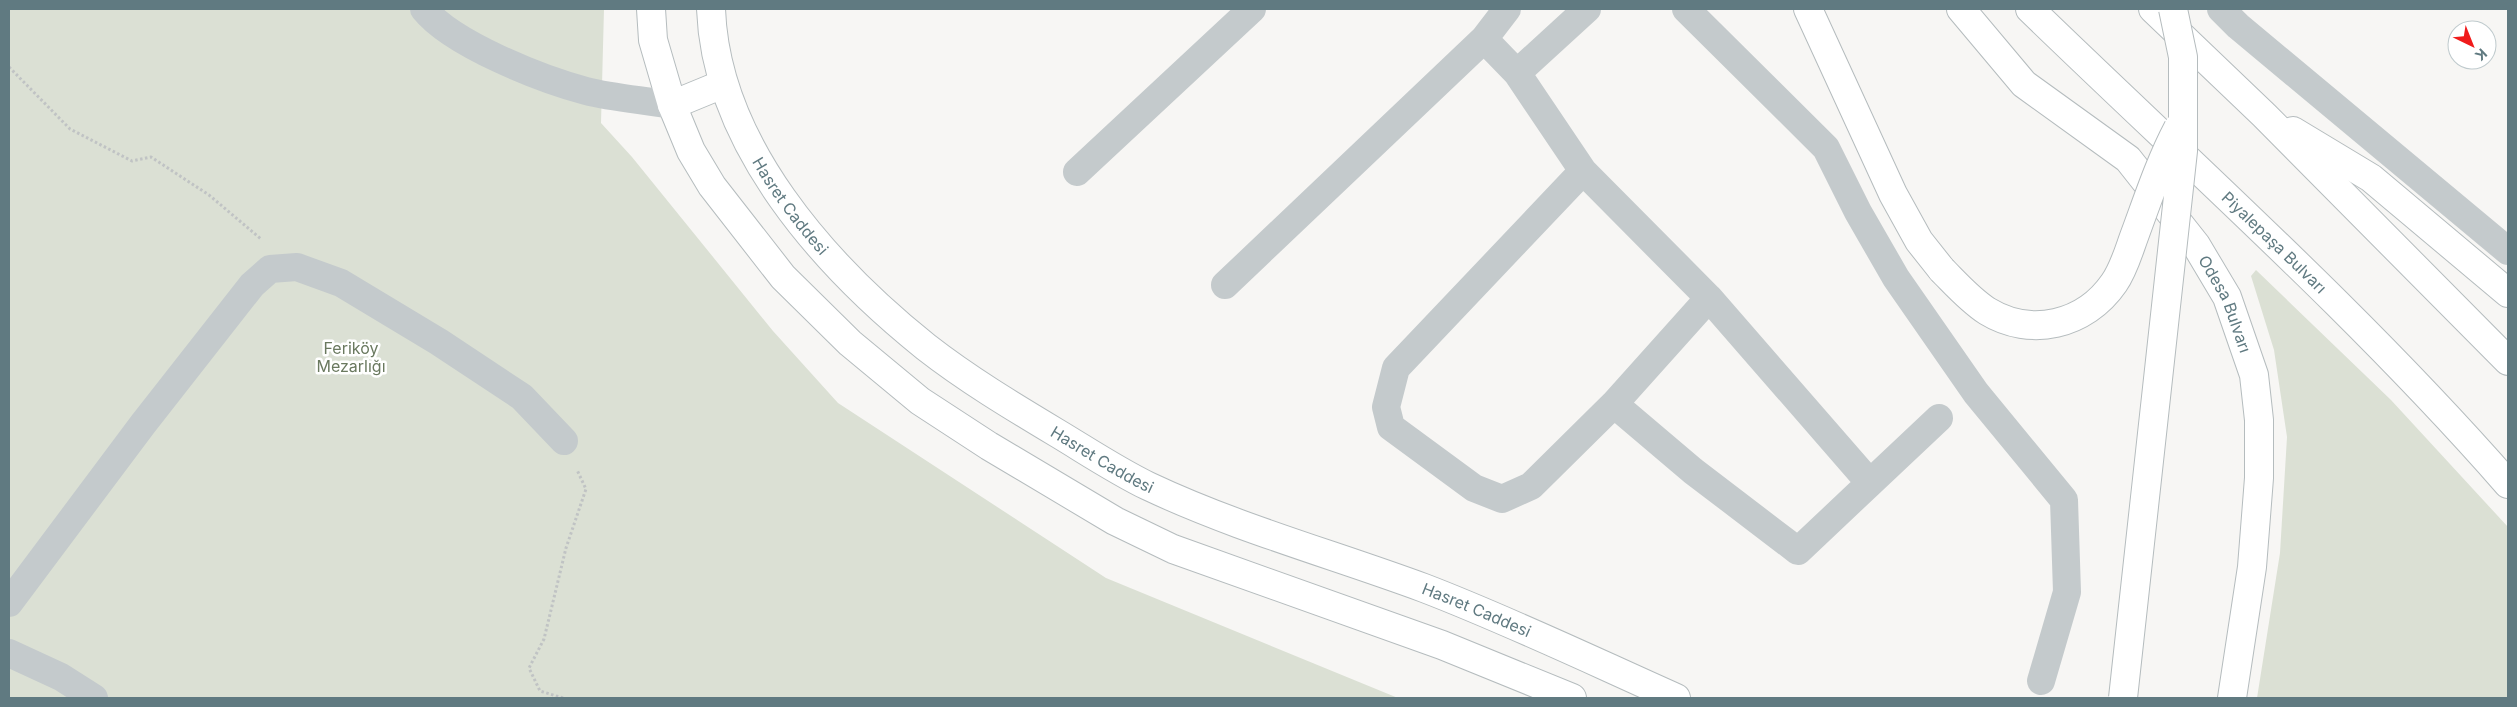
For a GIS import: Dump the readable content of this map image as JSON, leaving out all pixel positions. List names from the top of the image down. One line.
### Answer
{"streets":{"main road":["Hasret Caddesi","Piyalepaşa Bulvarı","Odesa Bulvarı"]},"parks":["Feriköy Mezarlığı"],"north":"bottom right"}
